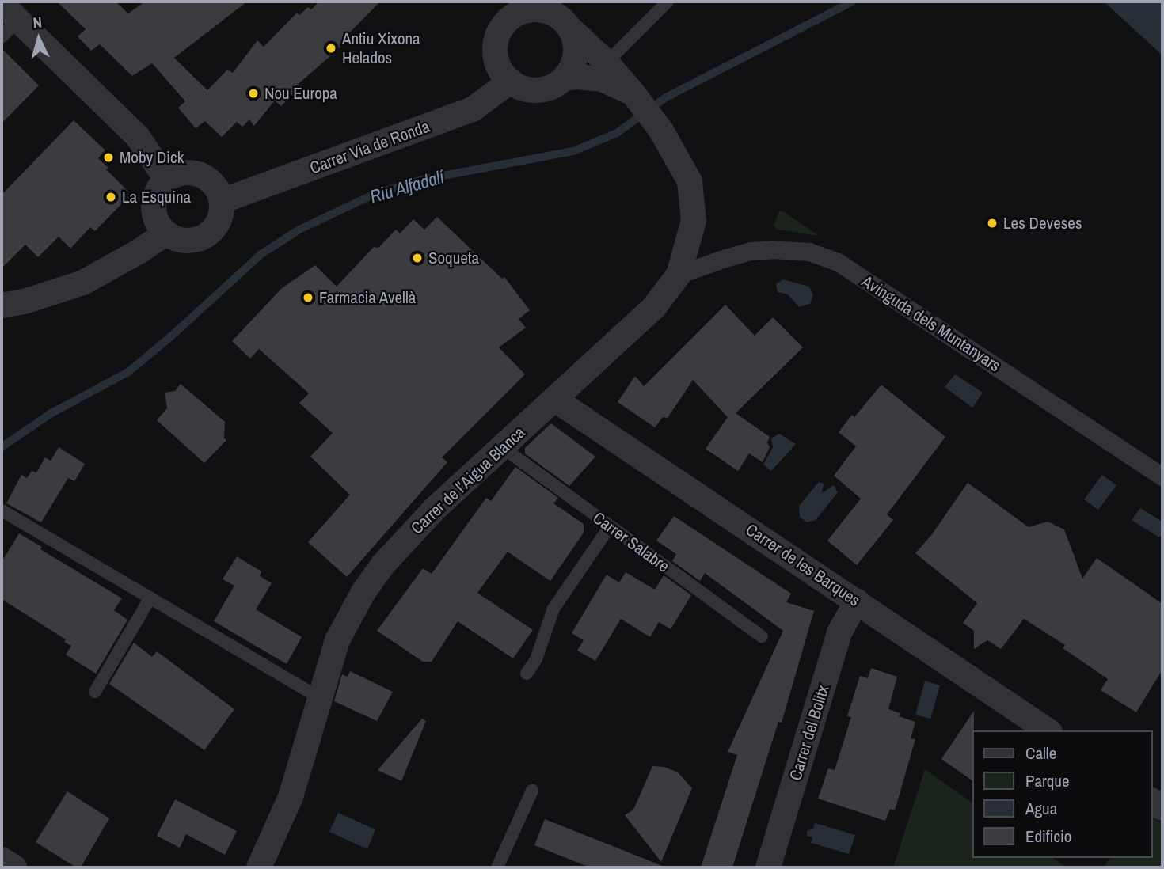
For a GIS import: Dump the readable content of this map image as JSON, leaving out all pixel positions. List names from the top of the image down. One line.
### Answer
{"streets":{"street":["Carrer Via de Ronda","Avinguda dels Muntanyars","Carrer de l’Aigua Blanca","Carrer de les Barques","Carrer del Bolitx"],"lane":["Carrer Salabre"]},"crossings":[["Avinguda dels Muntanyars","Carrer de l’Aigua Blanca"],["Carrer de l’Aigua Blanca","Carrer Salabre"],["Carrer de l’Aigua Blanca","Carrer de les Barques"],["Carrer de les Barques","Carrer del Bolitx"]],"water":["Riu Alfadalí"],"places":["Antiu Xixona Helados","Nou Europa","Moby Dick","La Esquina","Les Deveses","Soqueta","Farmacia Avellà"],"legend":["Calle","Parque","Agua","Edificio"],"north":"top"}
